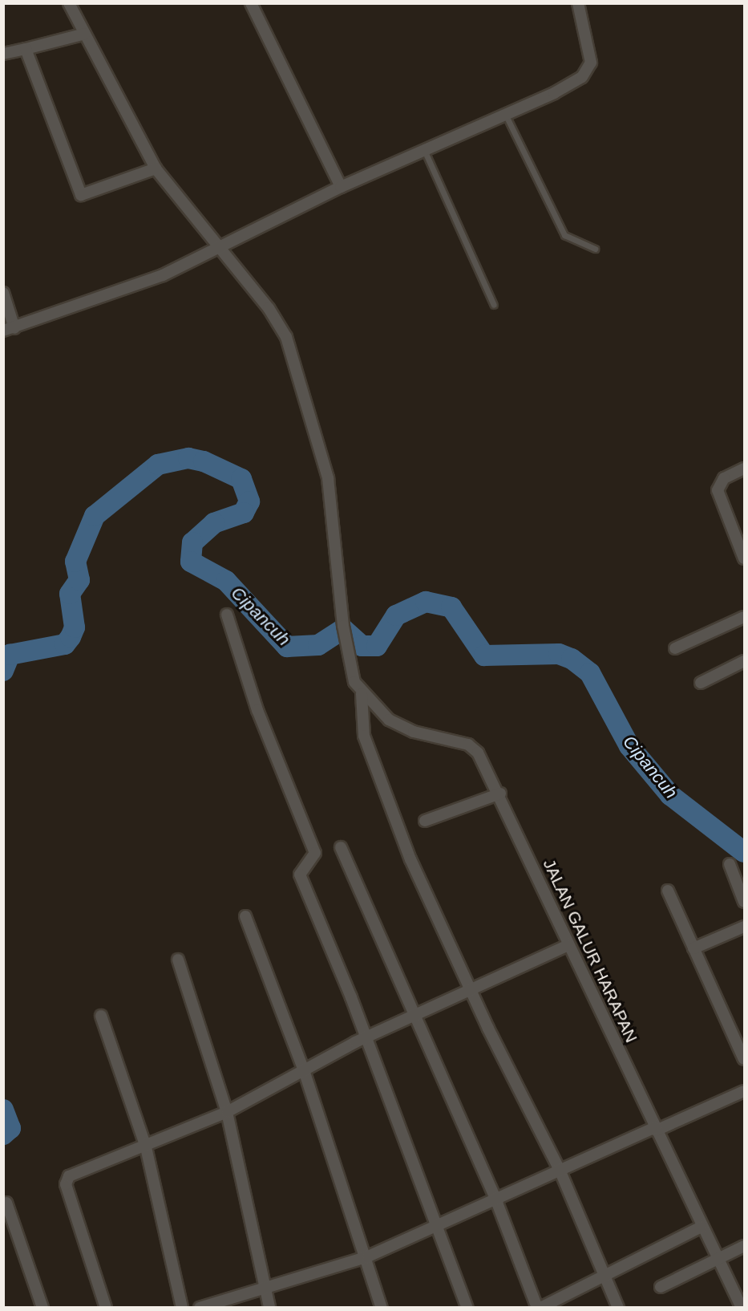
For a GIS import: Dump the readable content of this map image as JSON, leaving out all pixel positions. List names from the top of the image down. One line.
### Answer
{"streets":{"street":["JALAN GALUR HARAPAN"]},"water":["Cipancuh"]}
